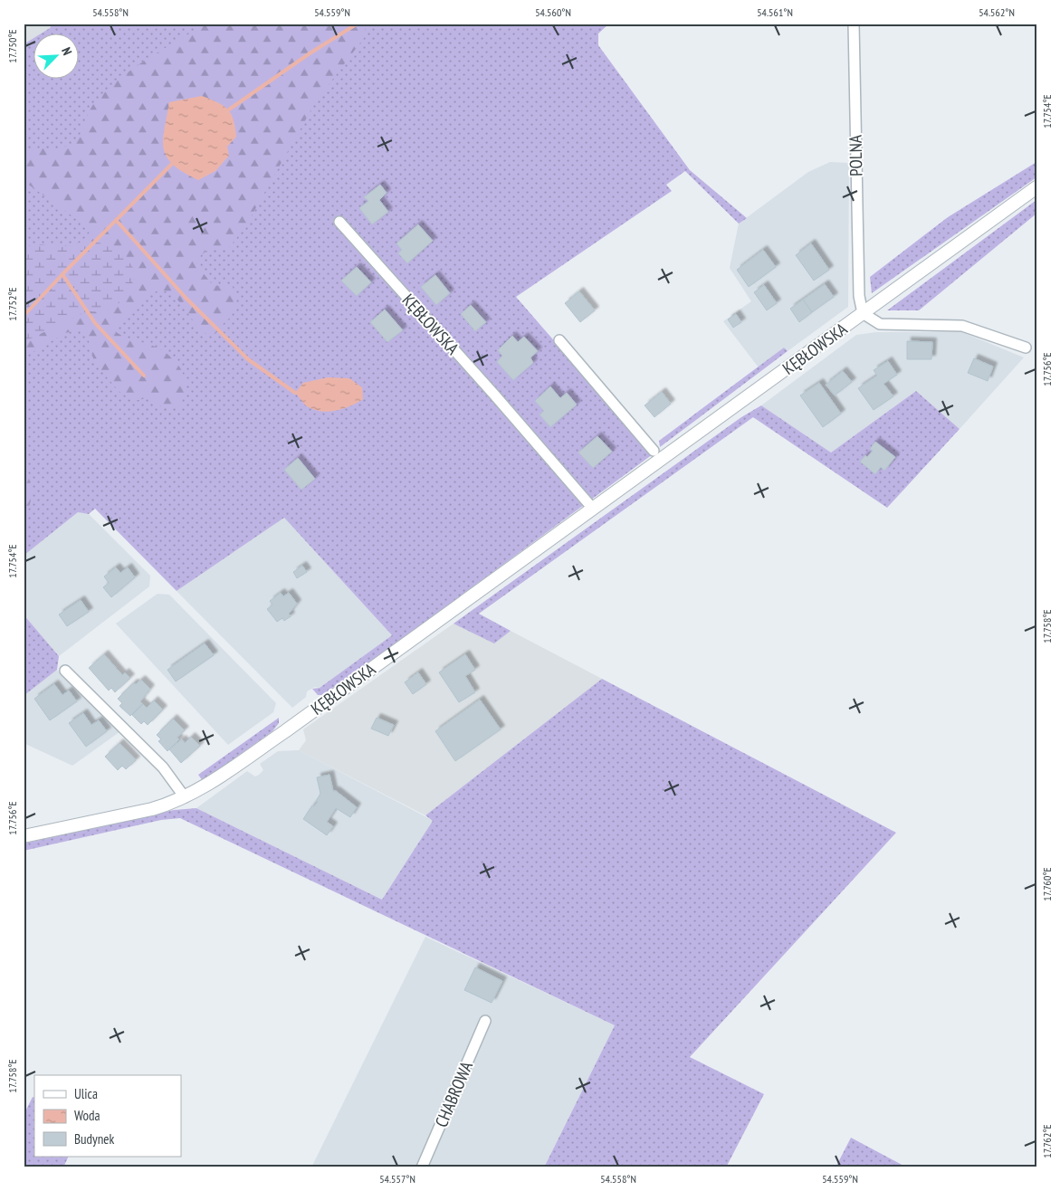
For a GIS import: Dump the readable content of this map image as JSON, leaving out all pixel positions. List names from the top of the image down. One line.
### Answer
{"streets":{"street":["POLNA","KĘBŁOWSKA","CHABROWA"]},"crossings":[["POLNA","KĘBŁOWSKA"]],"legend":["Ulica","Woda","Budynek"],"north":"top right","coordinates":["54.558°N","54.559°N","54.560°N","54.561°N","54.562°N","17.750°E","17.754°E","17.752°E","17.756°E","17.758°E","17.760°E","17.762°E","54.557°N"]}
